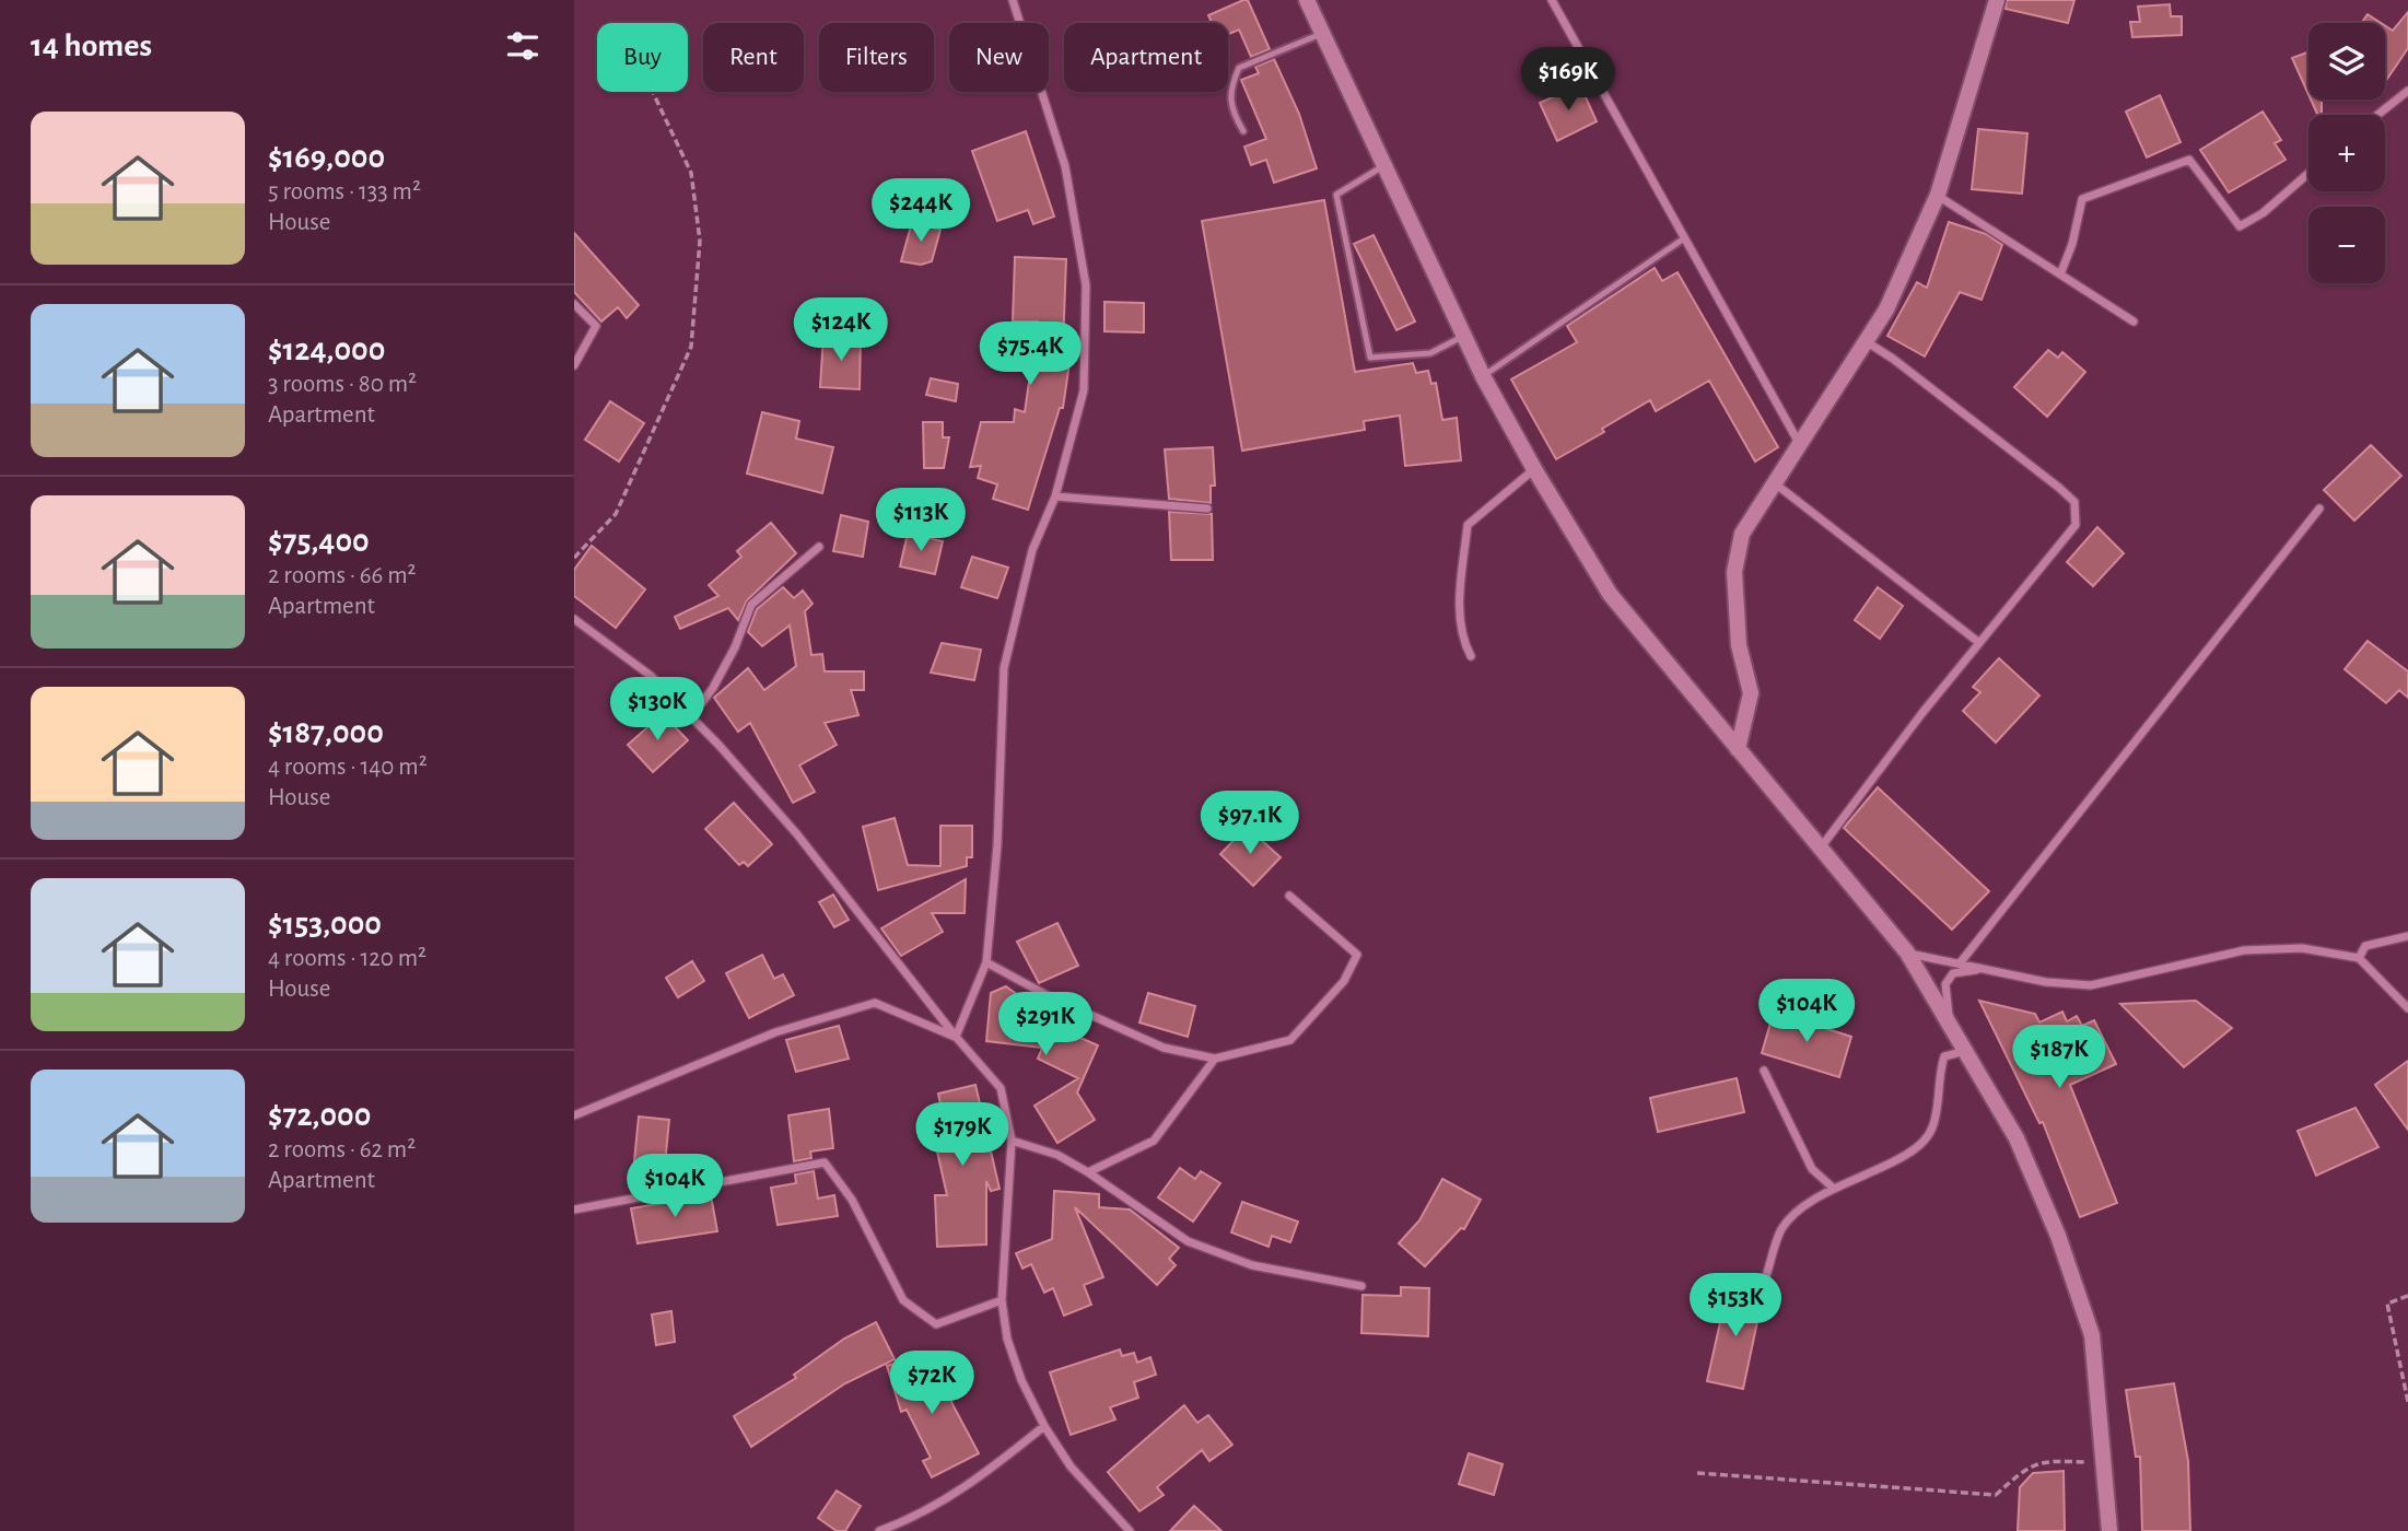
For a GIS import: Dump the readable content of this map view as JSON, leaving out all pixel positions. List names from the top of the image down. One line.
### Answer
{"page":{"heading":"14 homes","map_buttons":["+","−"],"chip":["Buy","Rent","Filters","New","Apartment"],"price":["$169K","$244K","$124K","$75.4K","$113K","$130K","$97.1K","$104K","$291K","$187K","$179K","$104K","$153K","$72K"],"list":[{"name":"$169,000","note":"5 rooms · 133 m² · House"},{"name":"$124,000","note":"3 rooms · 80 m² · Apartment"},{"name":"$75,400","note":"2 rooms · 66 m² · Apartment"},{"name":"$187,000","note":"4 rooms · 140 m² · House"},{"name":"$153,000","note":"4 rooms · 120 m² · House"},{"name":"$72,000","note":"2 rooms · 62 m² · Apartment"}]}}
